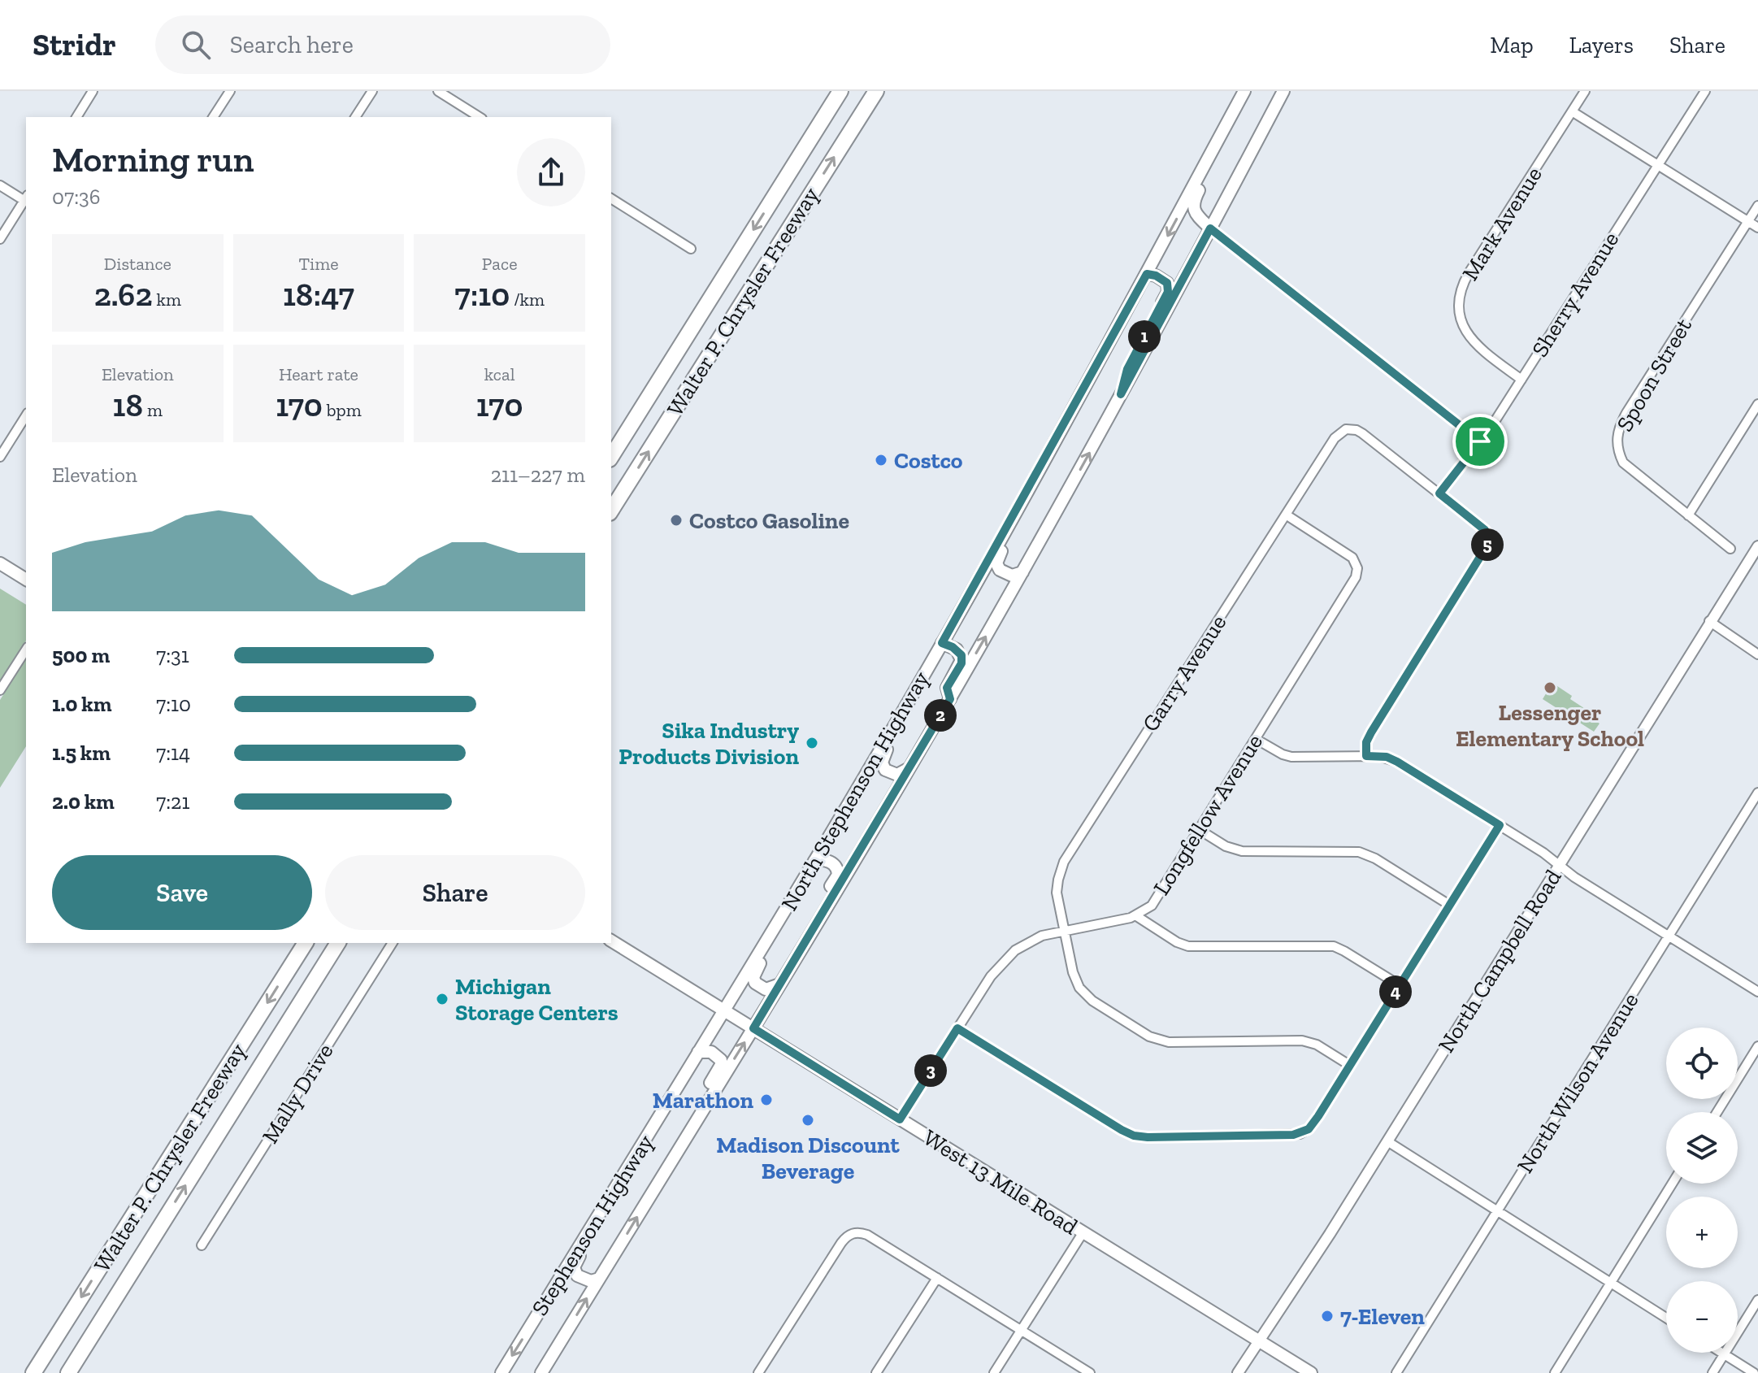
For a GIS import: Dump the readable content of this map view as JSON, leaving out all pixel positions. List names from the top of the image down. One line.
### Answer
{"streets":{"highway":["Walter P. Chrysler Freeway"],"main road":["North Stephenson Highway","West 13 Mile Road","Stephenson Highway"],"street":["Mark Avenue","Sherry Avenue","Spoon Street","Garry Avenue","Longfellow Avenue","North Campbell Road","North Wilson Avenue","Mally Drive"]},"crossings":[["Mark Avenue","Sherry Avenue"],["Sherry Avenue","Garry Avenue"],["Garry Avenue","Longfellow Avenue"],["North Stephenson Highway","West 13 Mile Road"],["North Stephenson Highway","Stephenson Highway"],["Longfellow Avenue","West 13 Mile Road"],["North Campbell Road","West 13 Mile Road"],["West 13 Mile Road","Stephenson Highway"]],"places":["Costco","Costco Gasoline","Lessenger Elementary School","Sika Industry Products Division","Michigan Storage Centers","Marathon","Madison Discount Beverage","7-Eleven"],"page":{"header":"Stridr","search":"Search here","nav":["Map","Layers","Share"],"heading":["Morning run","07:36"],"stats":[["Distance","2.62 km"],["Time","18:47"],["Pace","7:10 /km"],["Elevation","18 m"],["Heart rate","170 bpm"],["kcal","170"]],"pins":["1","5","2","4","3"],"chart":["Elevation","211–227 m"],"list":[{"name":"500 m","note":"7:31"},{"name":"1.0 km","note":"7:10"},{"name":"1.5 km","note":"7:14"},{"name":"2.0 km","note":"7:21"}],"buttons":["Save","Share"],"map_buttons":["+","−"]}}
